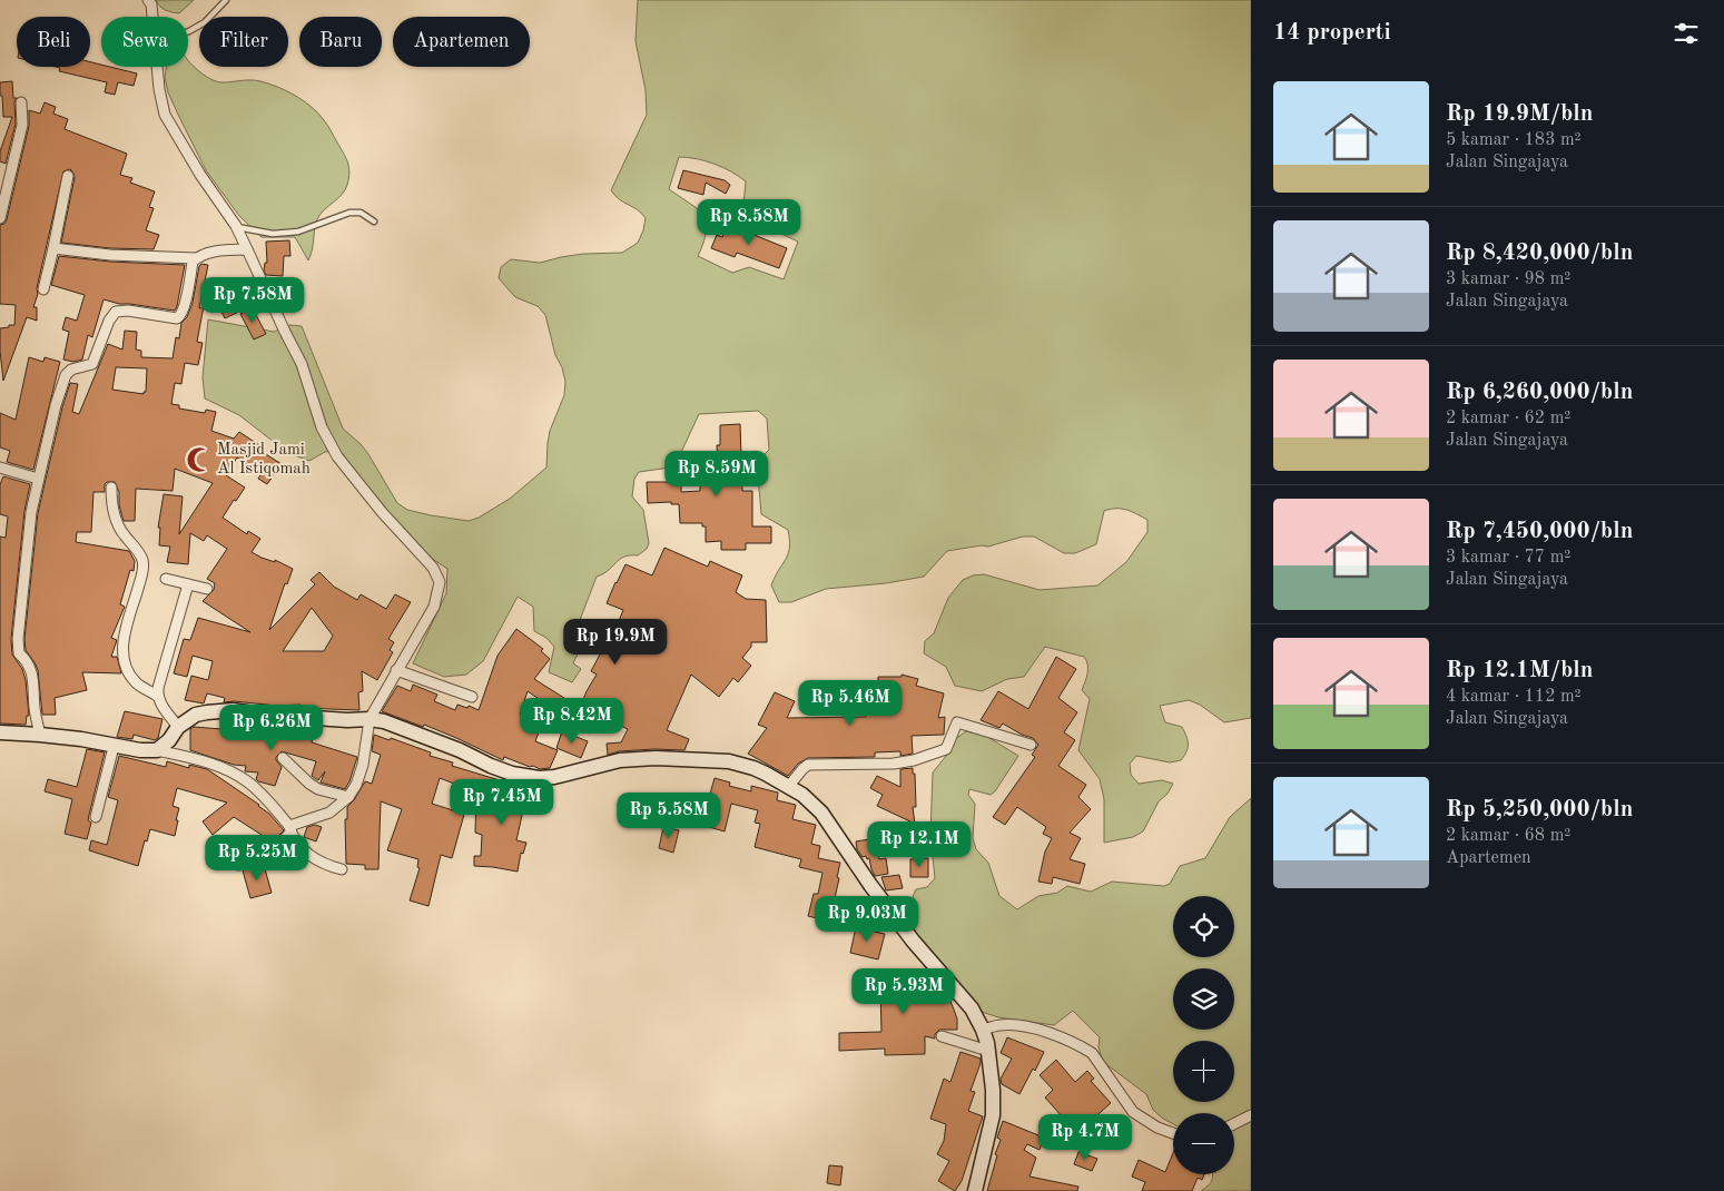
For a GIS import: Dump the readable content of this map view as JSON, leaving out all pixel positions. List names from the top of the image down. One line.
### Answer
{"places":{"mosque":["Masjid Jami Al Istiqomah"]},"page":{"heading":"14 properti","chip":["Beli","Sewa","Filter","Baru","Apartemen"],"list":[{"name":"Rp 19.9M/bln","note":"5 kamar · 183 m² · Jalan Singajaya"},{"name":"Rp 8,420,000/bln","note":"3 kamar · 98 m² · Jalan Singajaya"},{"name":"Rp 6,260,000/bln","note":"2 kamar · 62 m² · Jalan Singajaya"},{"name":"Rp 7,450,000/bln","note":"3 kamar · 77 m² · Jalan Singajaya"},{"name":"Rp 12.1M/bln","note":"4 kamar · 112 m² · Jalan Singajaya"},{"name":"Rp 5,250,000/bln","note":"2 kamar · 68 m² · Apartemen"}],"price":["Rp 8.58M","Rp 7.58M","Rp 8.59M","Rp 19.9M","Rp 5.46M","Rp 8.42M","Rp 6.26M","Rp 7.45M","Rp 5.58M","Rp 12.1M","Rp 5.25M","Rp 9.03M","Rp 5.93M","Rp 4.7M"],"map_buttons":["+","−"]}}
